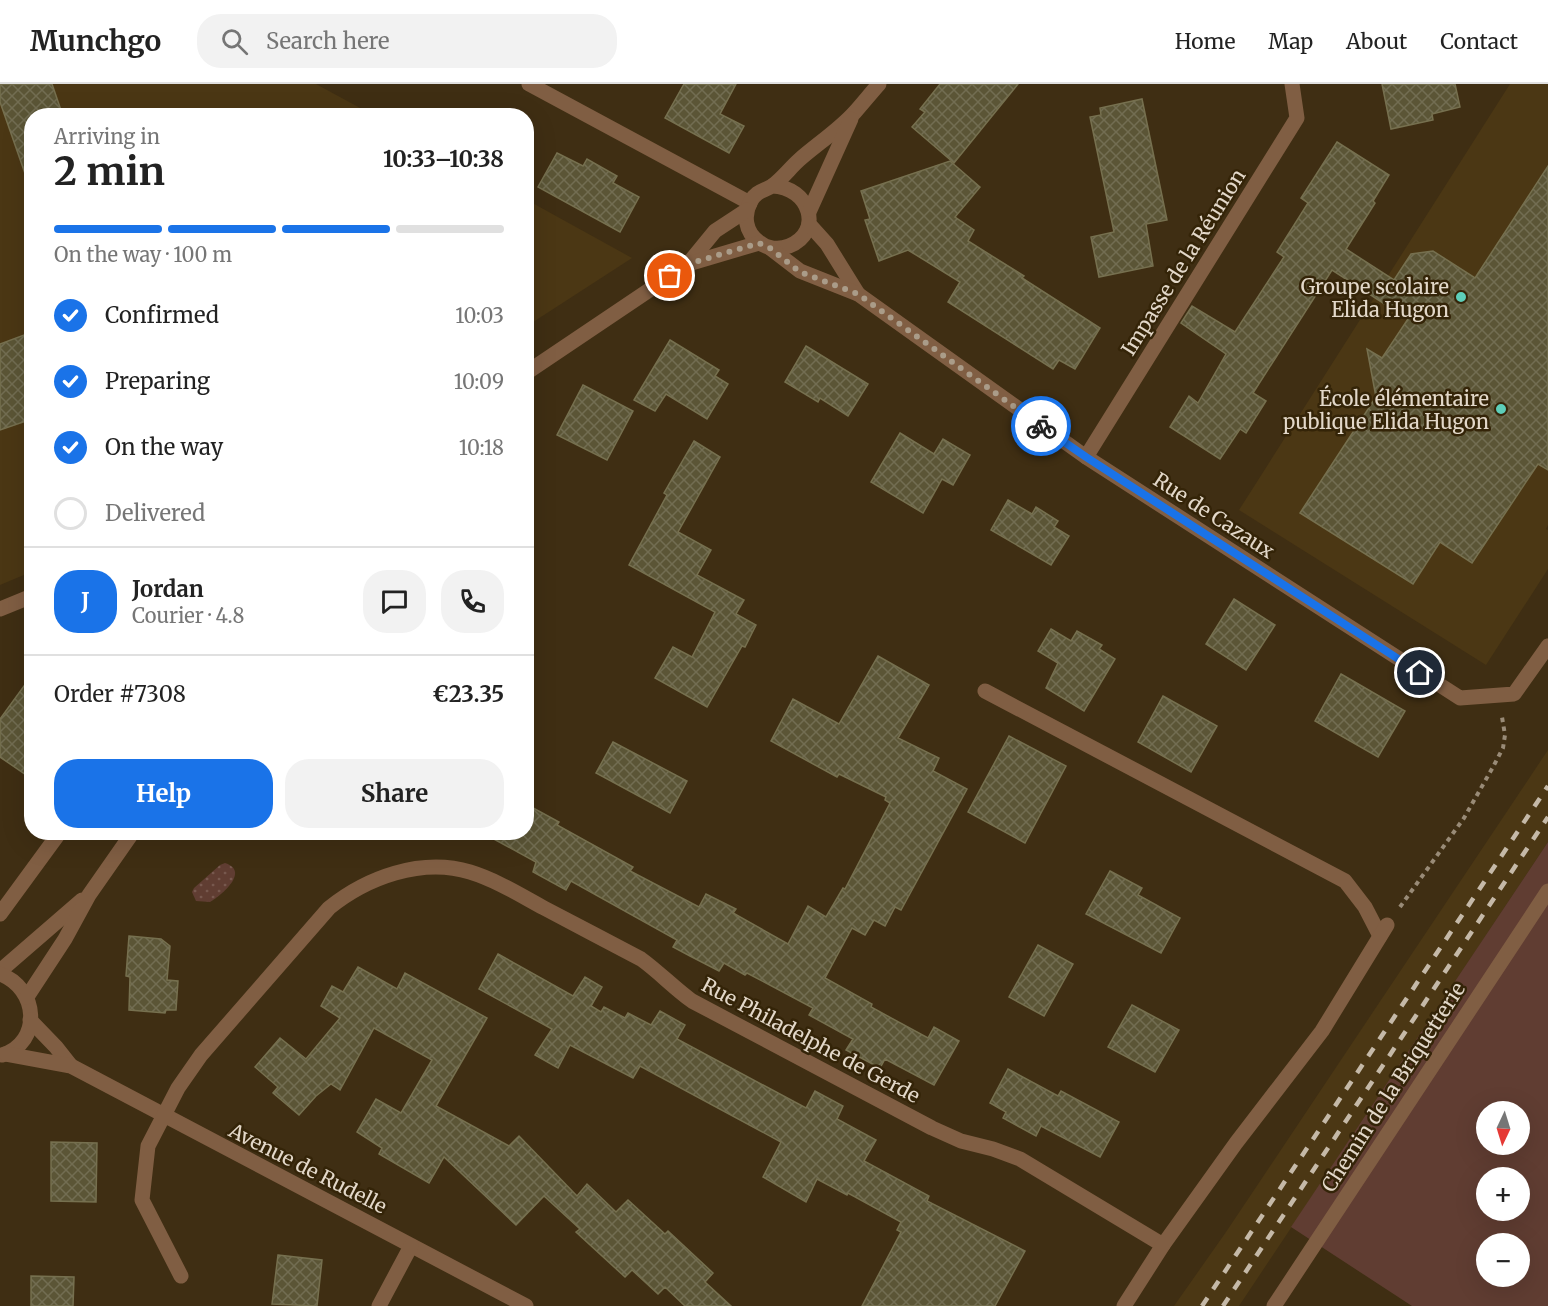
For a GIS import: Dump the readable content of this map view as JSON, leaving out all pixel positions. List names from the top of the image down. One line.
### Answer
{"streets":{"street":["Impasse de la Réunion","Rue de Cazaux","Rue Philadelphe de Gerde","Chemin de la Briquetterie","Avenue de Rudelle"]},"crossings":[["Impasse de la Réunion","Rue de Cazaux"],["Rue Philadelphe de Gerde","Avenue de Rudelle"]],"places":["Groupe scolaire Elida Hugon","École élémentaire publique Elida Hugon"],"north":"bottom","page":{"header":"Munchgo","search":"Search here","nav":["Home","Map","About","Contact"],"heading":["2 min","Arriving in","10:33–10:38"],"panel":["Jordan","Courier · 4.8","Order #7308","€23.35"],"bar":"On the way · 100 m","list":[["Confirmed","10:03"],["Preparing","10:09"],["On the way","10:18"],"Delivered"],"round":"J","buttons":["Help","Share"],"map_buttons":["+","−"]}}
